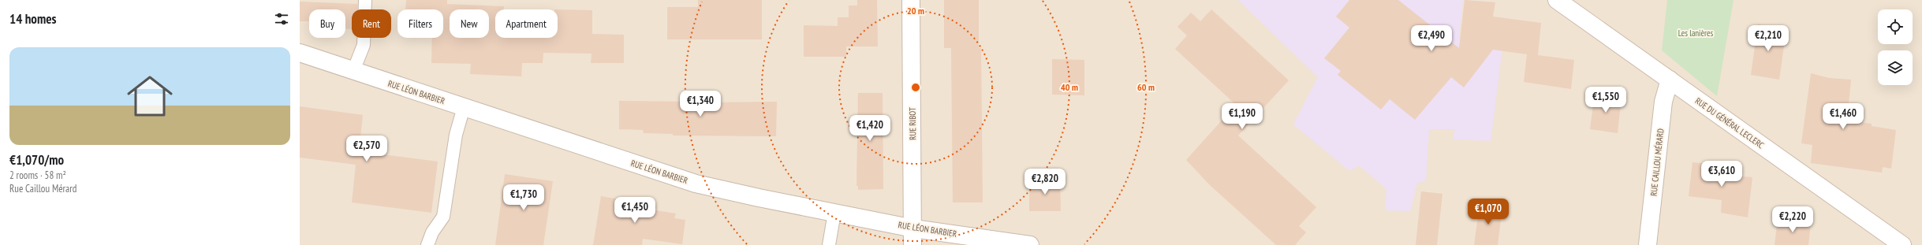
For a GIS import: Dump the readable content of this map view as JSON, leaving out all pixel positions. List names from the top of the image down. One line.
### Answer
{"streets":{"street":["RUE LÉON BARBIER","RUE DU GÉNÉRAL LECLERC","RUE RIBOT","RUE CAILLOU MÉRARD"]},"crossings":[["RUE LÉON BARBIER","RUE RIBOT"],["RUE DU GÉNÉRAL LECLERC","RUE CAILLOU MÉRARD"]],"parks":["Les lanières"],"page":{"heading":"14 homes","chip":["Buy","Rent","Filters","New","Apartment"],"price":["€2,490","€2,210","€1,550","€1,340","€1,190","€1,460","€1,420","€2,570","€3,610","€2,820","€1,730","€1,450","€1,070","€2,220"],"list":[{"name":"€1,070/mo","note":"2 rooms · 58 m² · Rue Caillou Mérard"}]},"rings":["20 m","40 m","60 m"]}
